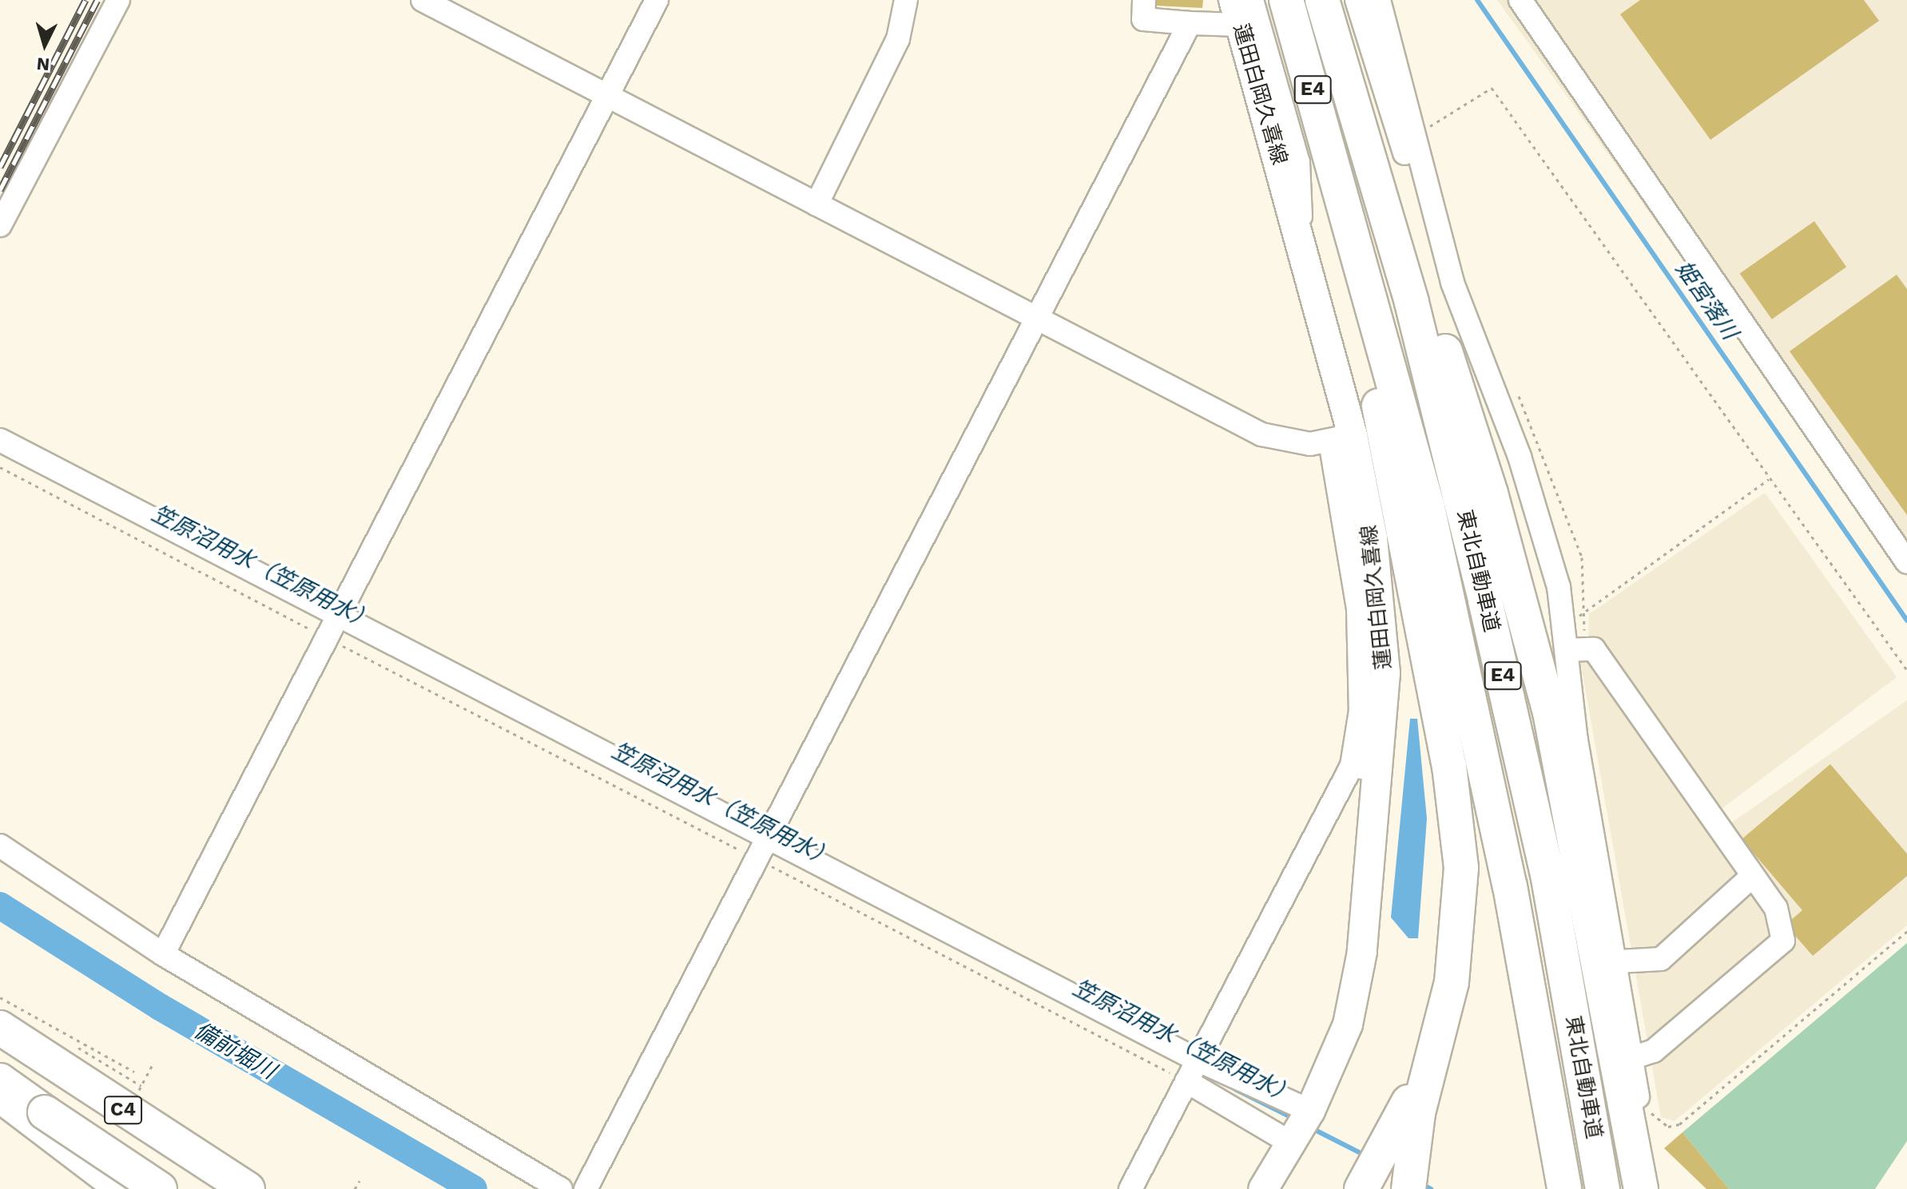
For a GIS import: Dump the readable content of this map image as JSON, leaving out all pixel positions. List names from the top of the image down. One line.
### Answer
{"streets":{"highway":["E4","東北自動車道","C4"],"main road":["蓮田白岡久喜線"]},"water":["姫宮落川","笠原沼用水（笠原用水）","備前堀川"],"north":"bottom"}
